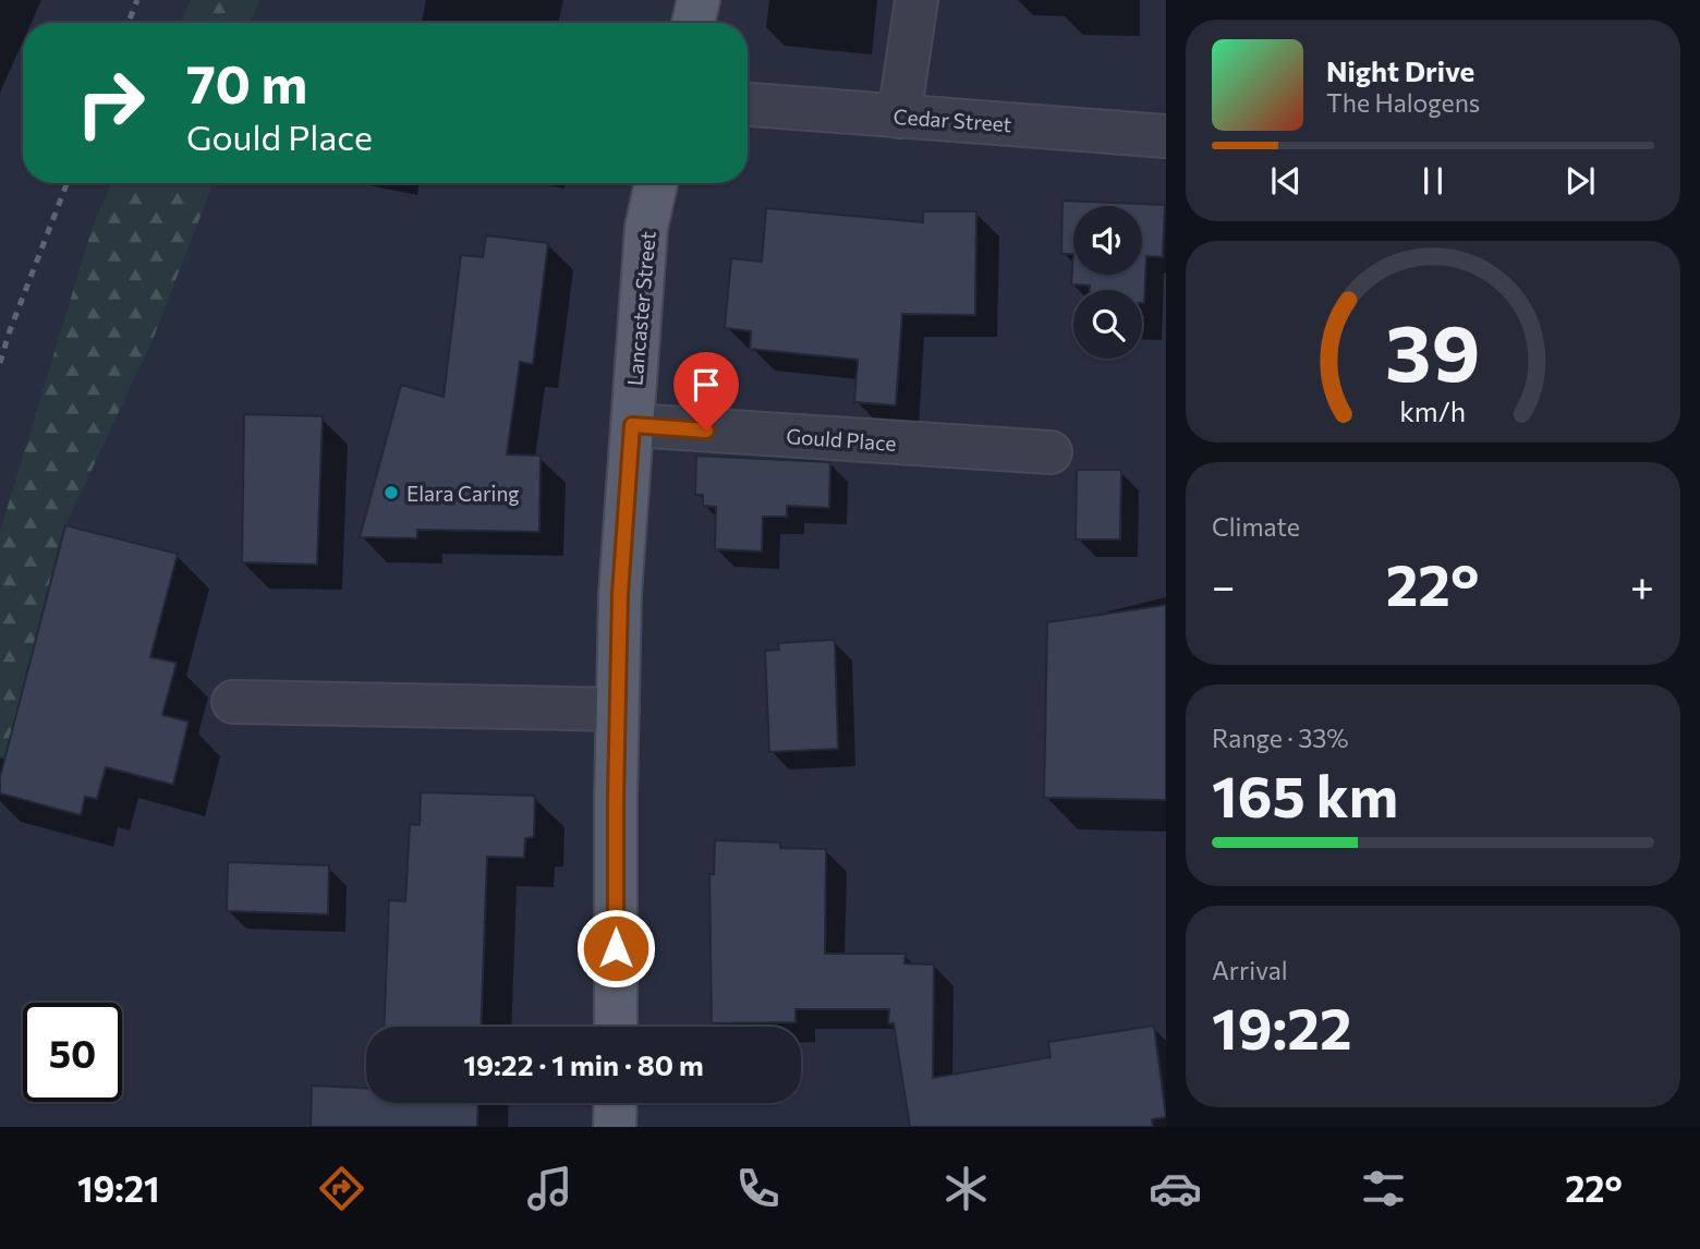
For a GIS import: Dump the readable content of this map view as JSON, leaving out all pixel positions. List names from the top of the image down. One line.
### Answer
{"streets":{"main road":["Lancaster Street"],"street":["Cedar Street","Gould Place"]},"crossings":[["Lancaster Street","Gould Place"]],"places":["Elara Caring"],"page":{"turn":["70 m","Gould Place"],"song":["Night Drive","The Halogens"],"tile":["Climate",["Range · 33%","165 km"],["Arrival","19:22"]],"heat":["−","22°","+"],"limit":"50","trip":"19:22 · 1 min · 80 m","tabs":["19:21","22°"],"gauge":["39","km/h"]}}
